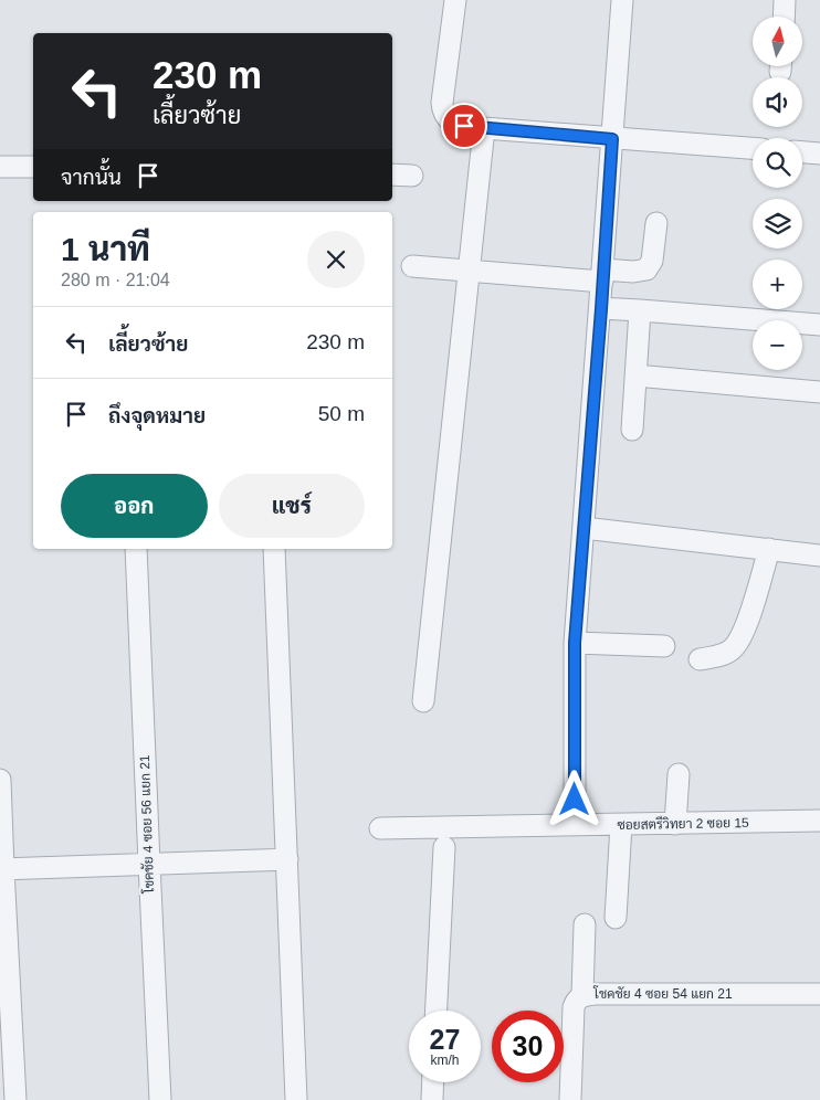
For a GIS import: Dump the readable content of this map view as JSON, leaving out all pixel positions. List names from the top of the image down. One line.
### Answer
{"streets":{"street":["โชคชัย 4 ซอย 56 แยก 21","ซอยสตรีวิทยา 2 ซอย 15","โชคชัย 4 ซอย 54 แยก 21"]},"north":"top","page":{"map_buttons":["+","−"],"turn":["230 m","เลี้ยวซ้าย"],"then":"จากนั้น","heading":["1 นาที","280 m · 21:04"],"list":[{"name":"เลี้ยวซ้าย","value":"230 m"},{"name":"ถึงจุดหมาย","value":"50 m"}],"buttons":["ออก","แชร์"],"speed":"27 km/h","limit":"30"}}
